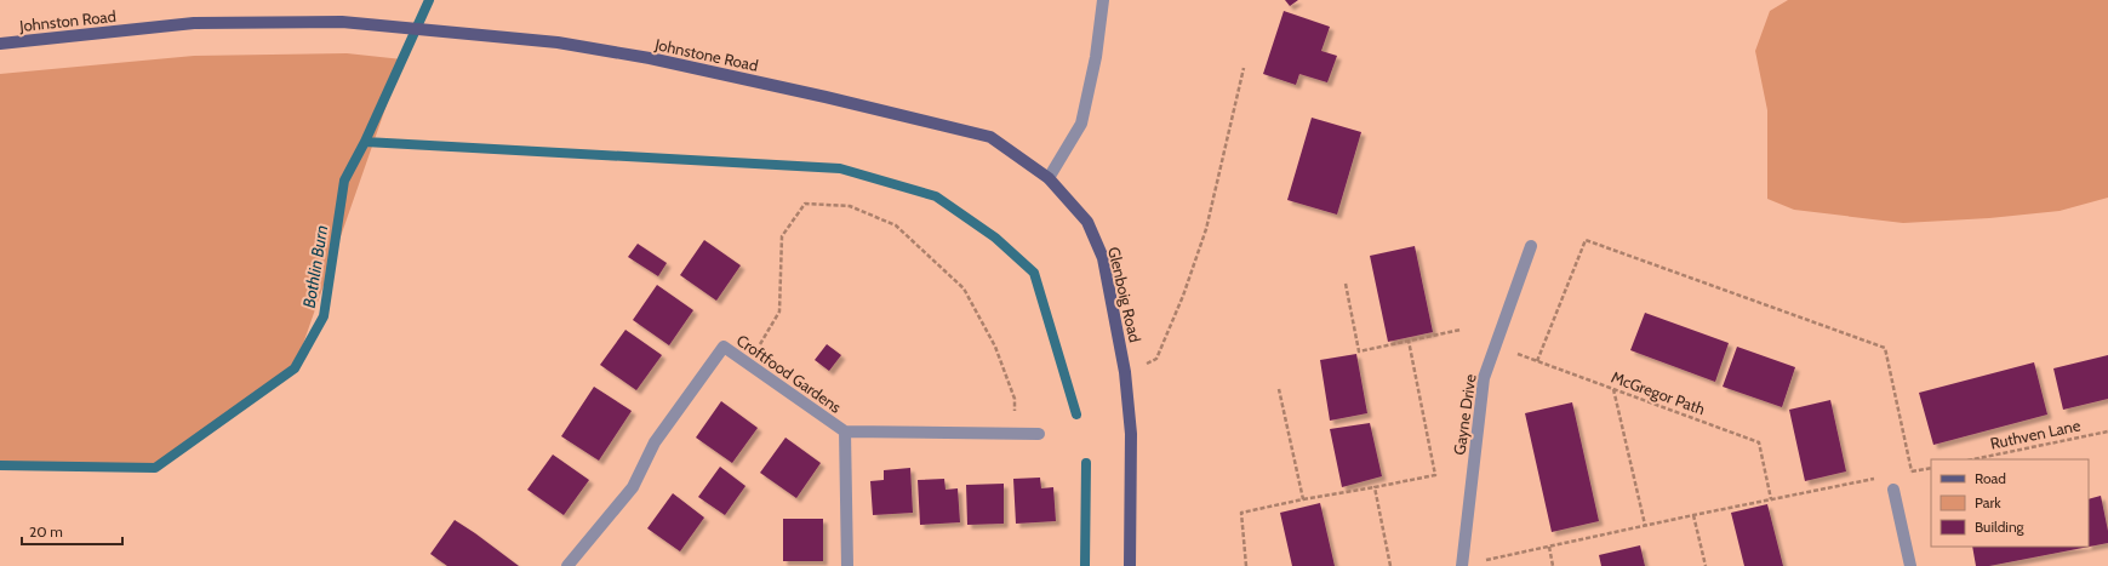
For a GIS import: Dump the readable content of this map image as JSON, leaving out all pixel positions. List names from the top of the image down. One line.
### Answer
{"streets":{"main road":["Johnston Road","Johnstone Road","Glenboig Road"],"street":["Croftfood Gardens","Gayne Drive"],"path":["McGregor Path","Ruthven Lane"]},"crossings":[["Johnston Road","Johnstone Road"],["Johnstone Road","Glenboig Road"],["McGregor Path","Gayne Drive"]],"water":["Bothlin Burn"],"legend":["Road","Park","Building"],"scale_bar":"20 m"}
